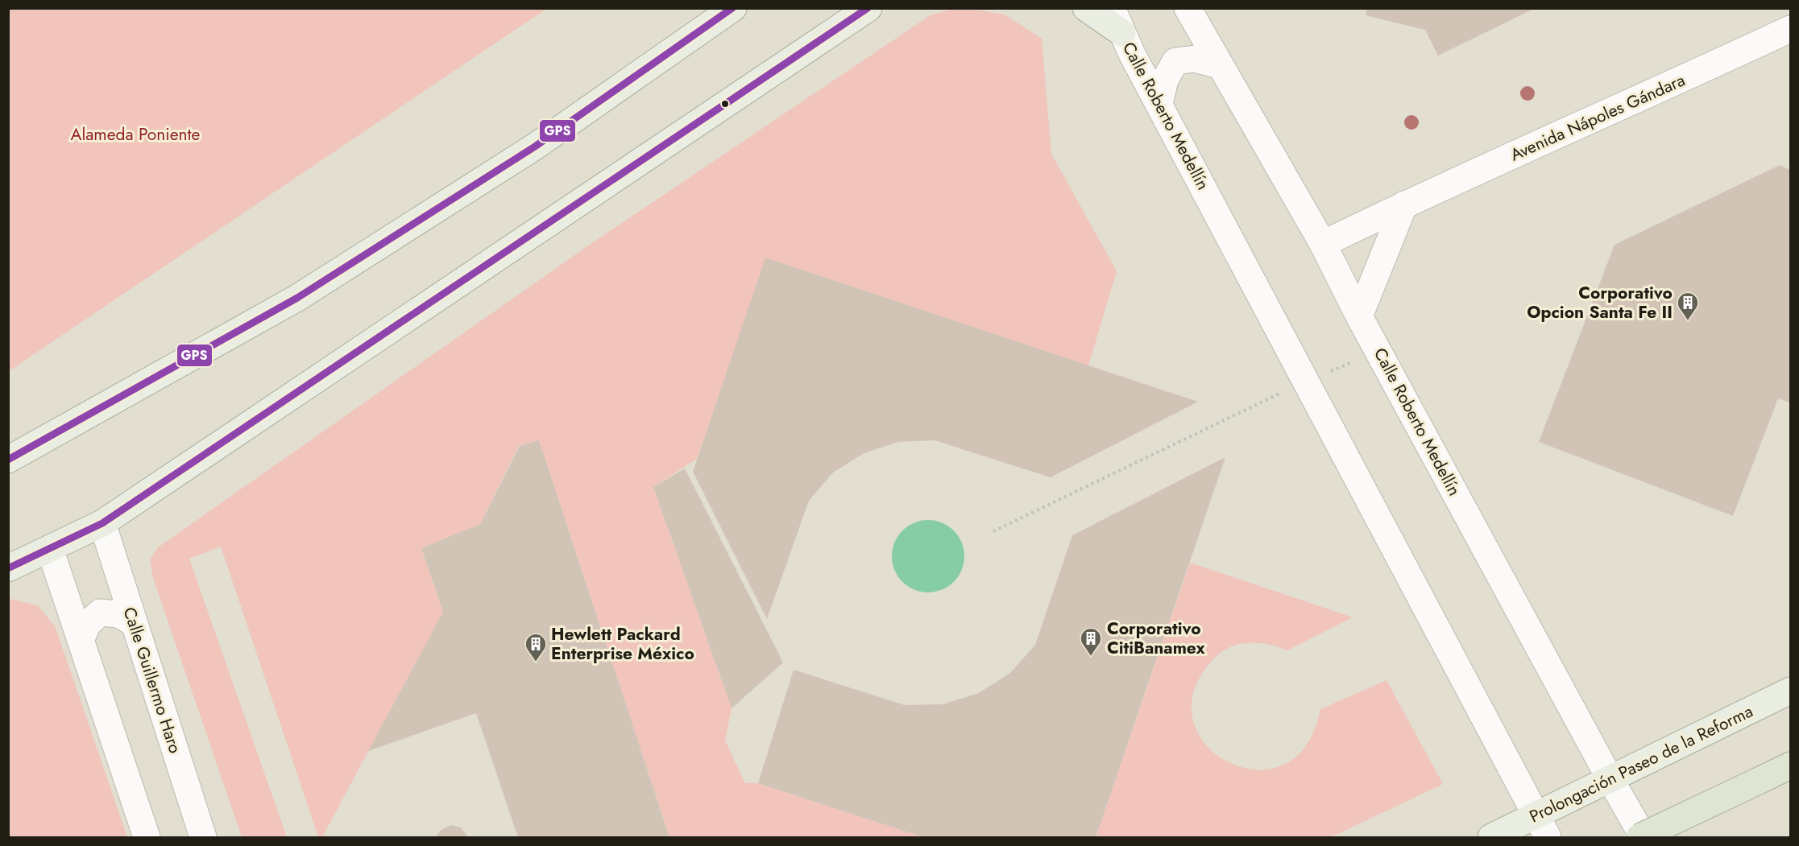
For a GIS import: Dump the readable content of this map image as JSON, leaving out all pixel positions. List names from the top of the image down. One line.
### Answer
{"streets":{"main road":["Prolongación Paseo de la Reforma"],"street":["Calle Roberto Medellín","Avenida Nápoles Gándara","Calle Guillermo Haro"]},"crossings":[["Calle Roberto Medellín","Avenida Nápoles Gándara"],["Calle Roberto Medellín","Prolongación Paseo de la Reforma"]],"parks":["Alameda Poniente"],"places":{"building":["Corporativo Opcion Santa Fe II","Corporativo CitiBanamex","Hewlett Packard Enterprise México"]},"lines":["transit line GPS"]}
